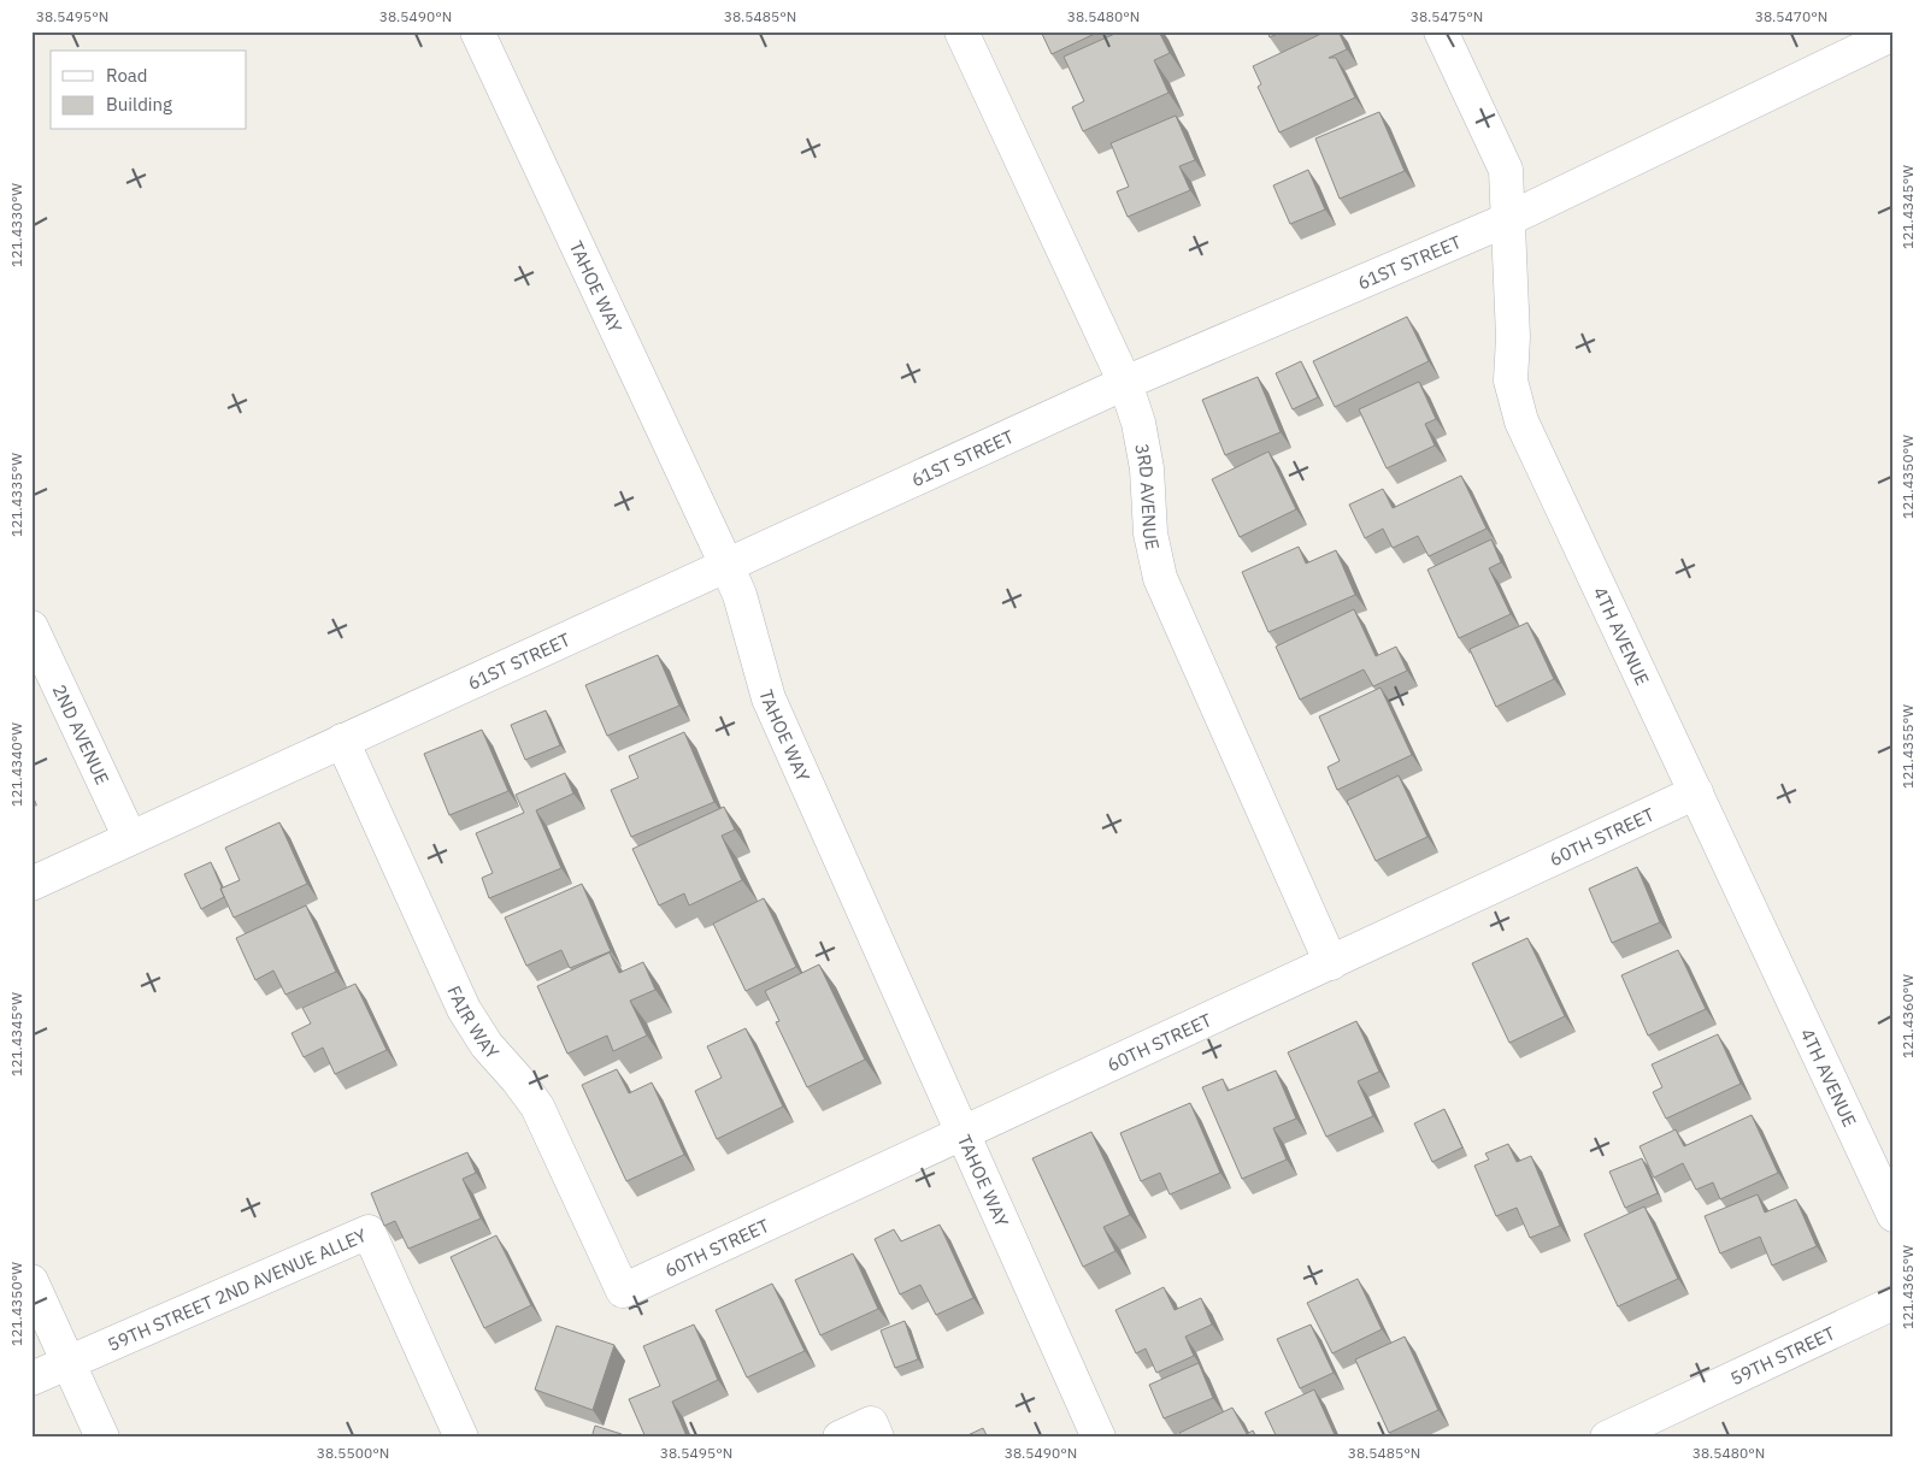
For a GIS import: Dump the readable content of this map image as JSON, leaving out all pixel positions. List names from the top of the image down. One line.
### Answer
{"streets":{"street":["61ST STREET","TAHOE WAY","3RD AVENUE","4TH AVENUE","2ND AVENUE","60TH STREET","FAIR WAY","59TH STREET 2ND AVENUE ALLEY","59TH STREET"]},"crossings":[["61ST STREET","TAHOE WAY"],["61ST STREET","3RD AVENUE"],["61ST STREET","4TH AVENUE"],["61ST STREET","2ND AVENUE"],["61ST STREET","FAIR WAY"],["TAHOE WAY","60TH STREET"],["3RD AVENUE","60TH STREET"],["4TH AVENUE","60TH STREET"],["60TH STREET","FAIR WAY"]],"legend":["Road","Building"],"coordinates":["38.5495°N","38.5490°N","38.5485°N","38.5480°N","38.5475°N","38.5470°N","121.4345°W","121.4330°W","121.4350°W","121.4335°W","121.4355°W","121.4340°W","121.4360°W","121.4365°W","38.5500°N"]}
